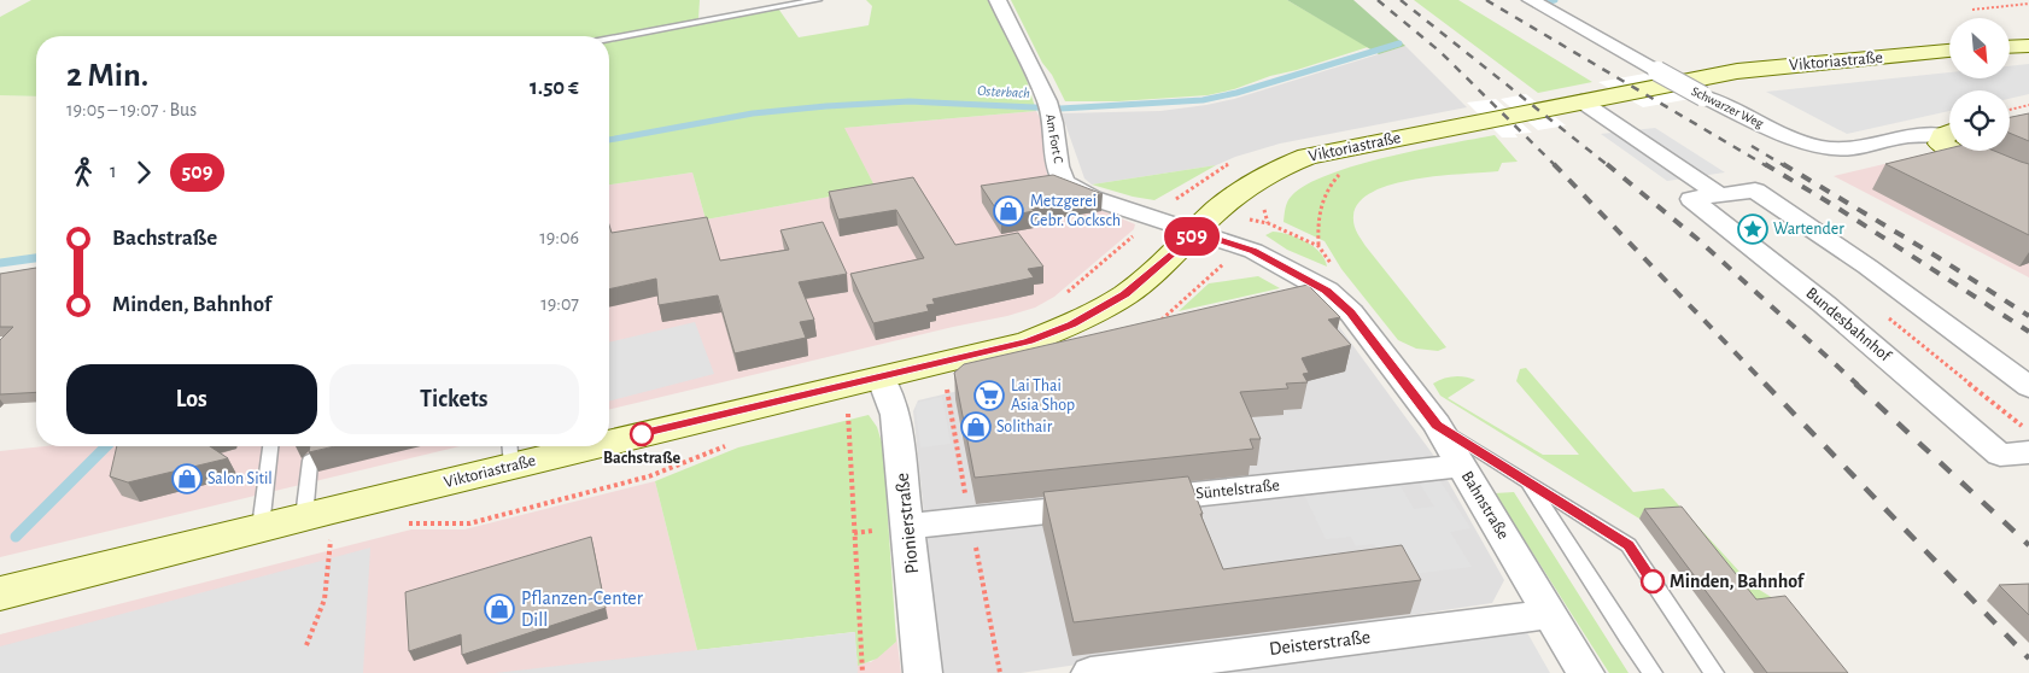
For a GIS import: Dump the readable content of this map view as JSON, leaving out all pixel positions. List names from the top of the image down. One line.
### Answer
{"streets":{"main road":["Viktoriastraße"],"street":["Schwarzer Weg","Am Fort C","Bundesbahnhof","Süntelstraße","Bahnstraße","Pionierstraße","Deisterstraße"]},"crossings":[["Viktoriastraße","Am Fort C"],["Viktoriastraße","Bahnstraße"],["Viktoriastraße","Pionierstraße"],["Am Fort C","Bahnstraße"],["Süntelstraße","Bahnstraße"],["Süntelstraße","Pionierstraße"],["Bahnstraße","Deisterstraße"]],"water":["Osterbach"],"places":{"shop":["Metzgerei Gebr. Gocksch","Solithair","Salon Sitil","Pflanzen-Center Dill"],"place":["Wartender"],"supermarket":["Lai Thai Asia Shop"],"other":["Bachstraße","Minden, Bahnhof"]},"lines":["bus line 509"],"north":"bottom right","page":{"on_map":"509","heading":["2 Min.","19:05 – 19:07 · Bus","1.50 €"],"legs":["1","509"],"list":[{"name":"Bachstraße","value":"19:06"},{"name":"Minden, Bahnhof","value":"19:07"}],"buttons":["Los","Tickets"]}}
